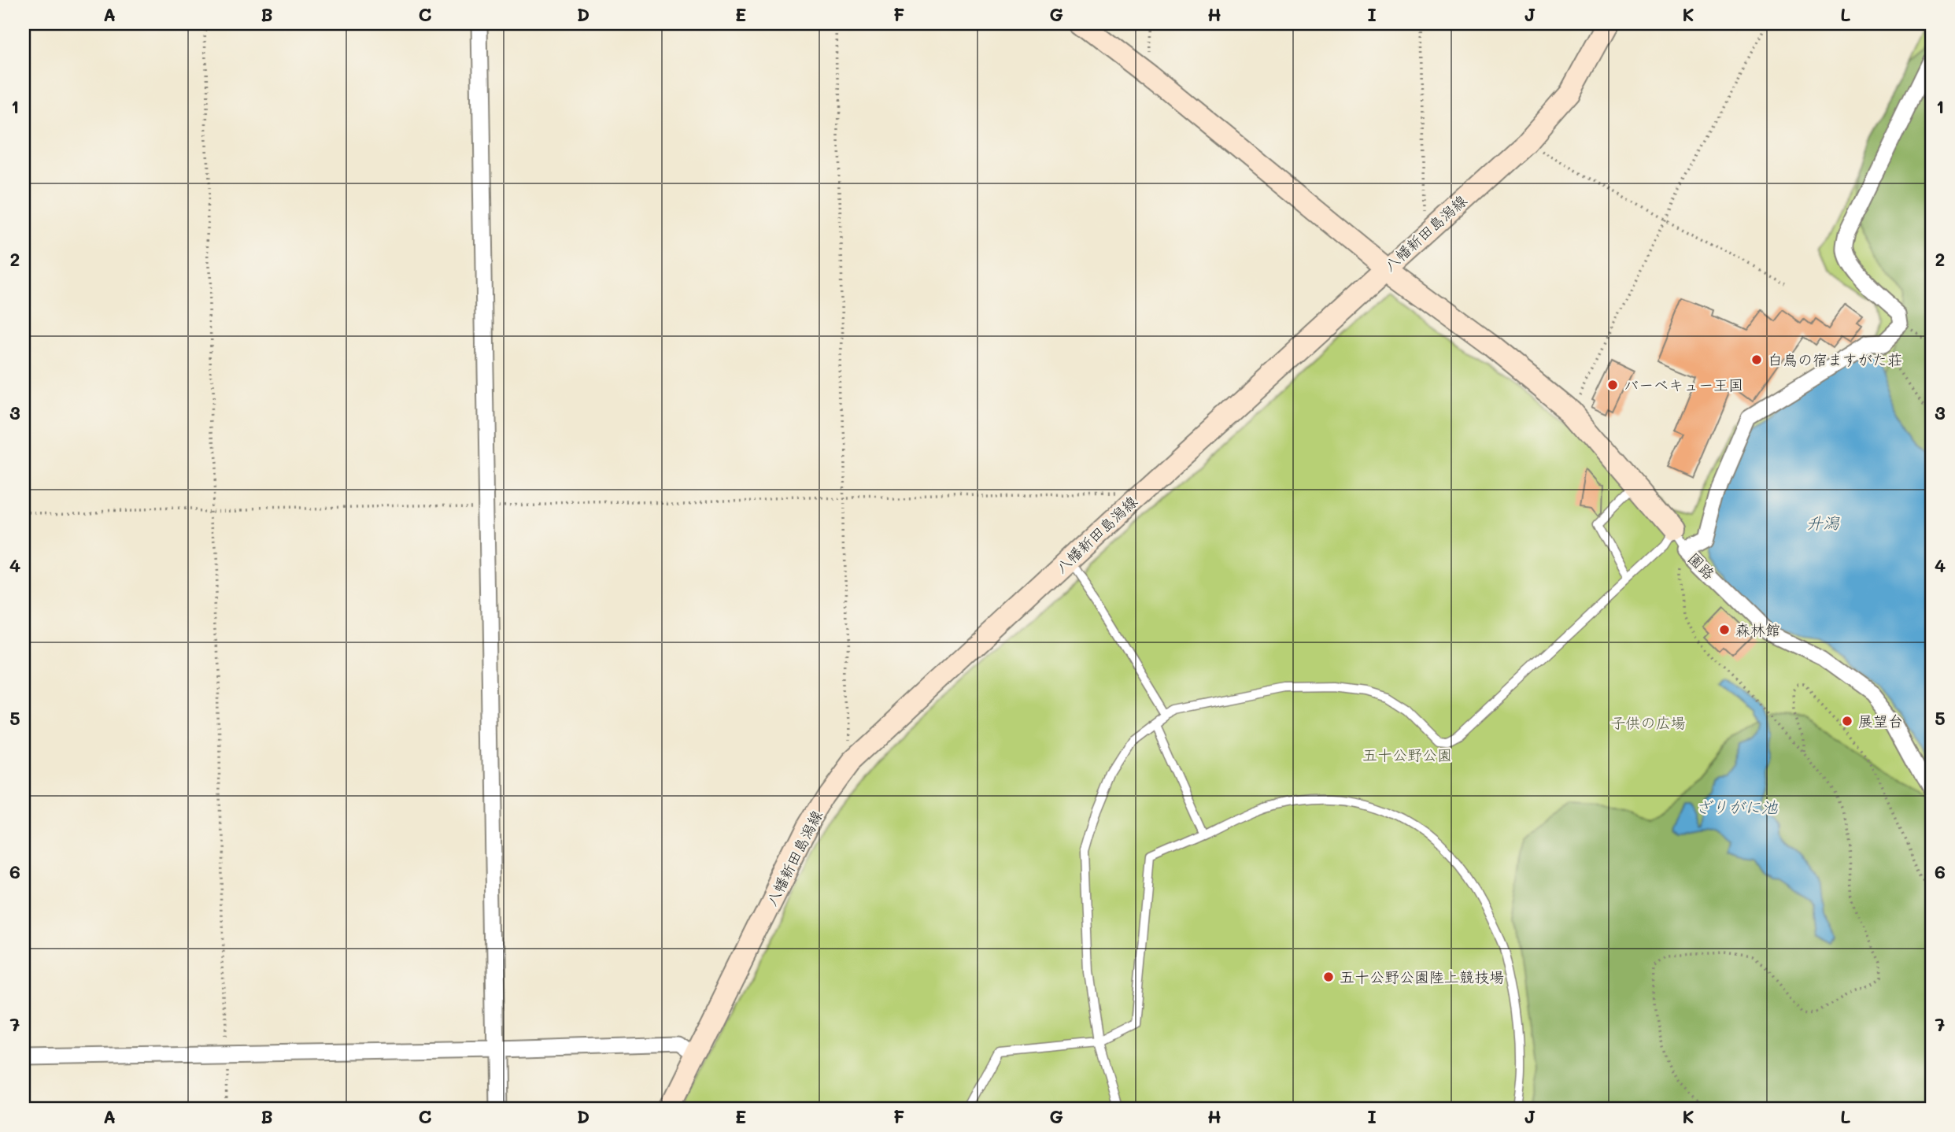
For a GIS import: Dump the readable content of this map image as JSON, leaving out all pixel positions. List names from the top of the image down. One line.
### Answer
{"streets":{"main road":["八幡新田島潟線"],"street":["園路"]},"water":["升潟","ざりがに池"],"parks":["子供の広場","五十公野公園"],"places":["白鳥の宿ますがた荘","バーベキュー王国","森林館","展望台","五十公野公園陸上競技場"],"grid":{"columns":["A","B","C","D","E","F","G","H","I","J","K","L"],"rows":["1","2","3","4","5","6","7"]}}
